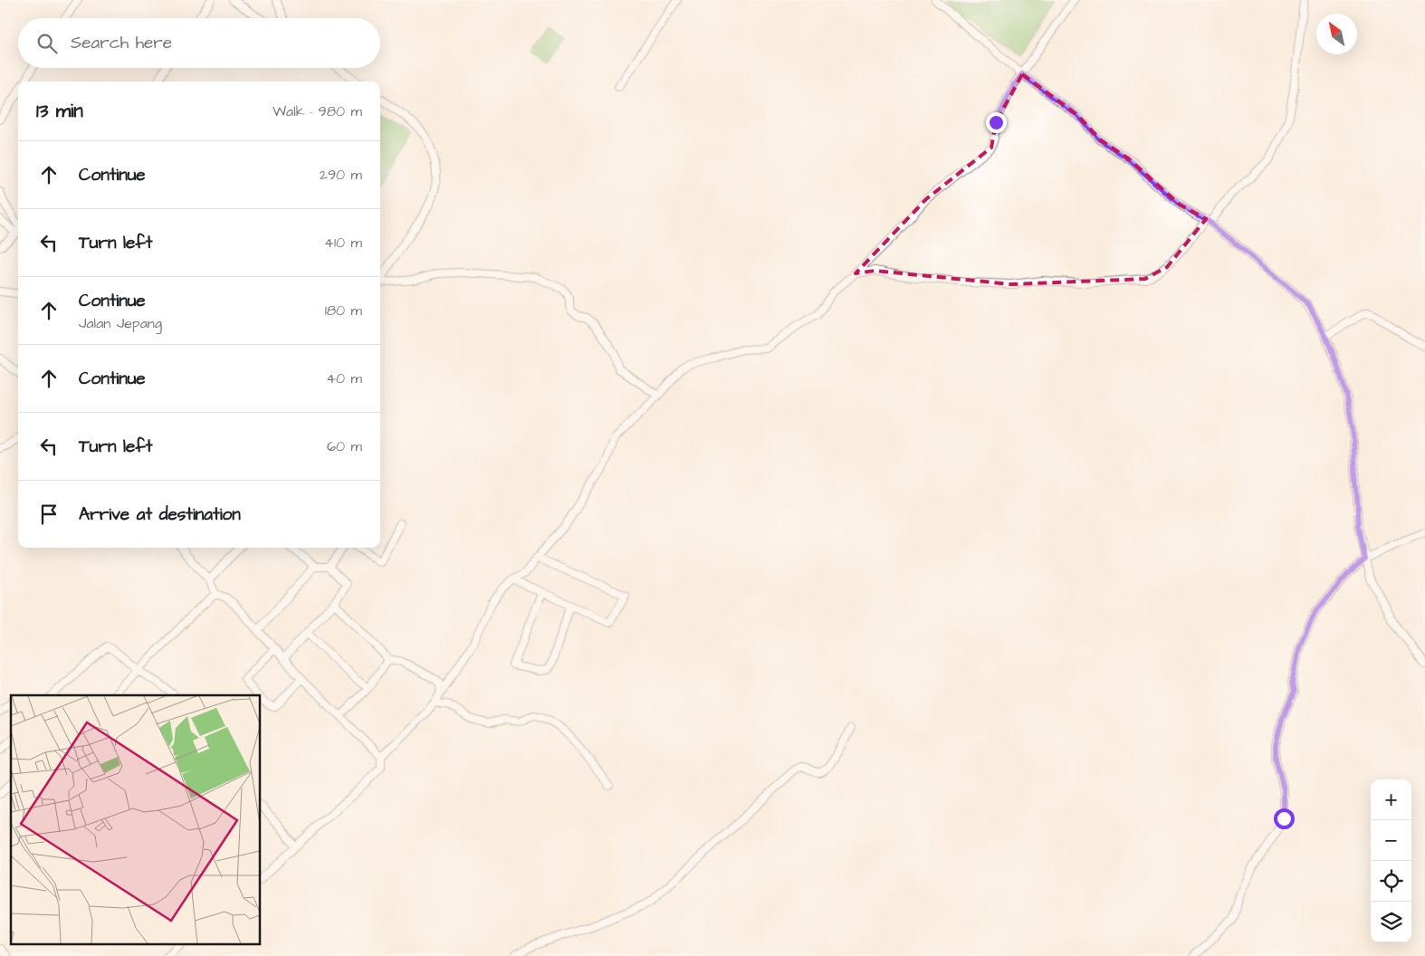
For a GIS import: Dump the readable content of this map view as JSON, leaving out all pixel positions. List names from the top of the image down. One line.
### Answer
{"north":"top left","page":{"search":"Search here","heading":["13 min","Walk · 980 m"],"list":[["Continue","290 m"],["Turn left","410 m"],["Continue","Jalan Jepang","180 m"],["Continue","40 m"],["Turn left","60 m"],"Arrive at destination"],"map_buttons":["+","−"]}}
